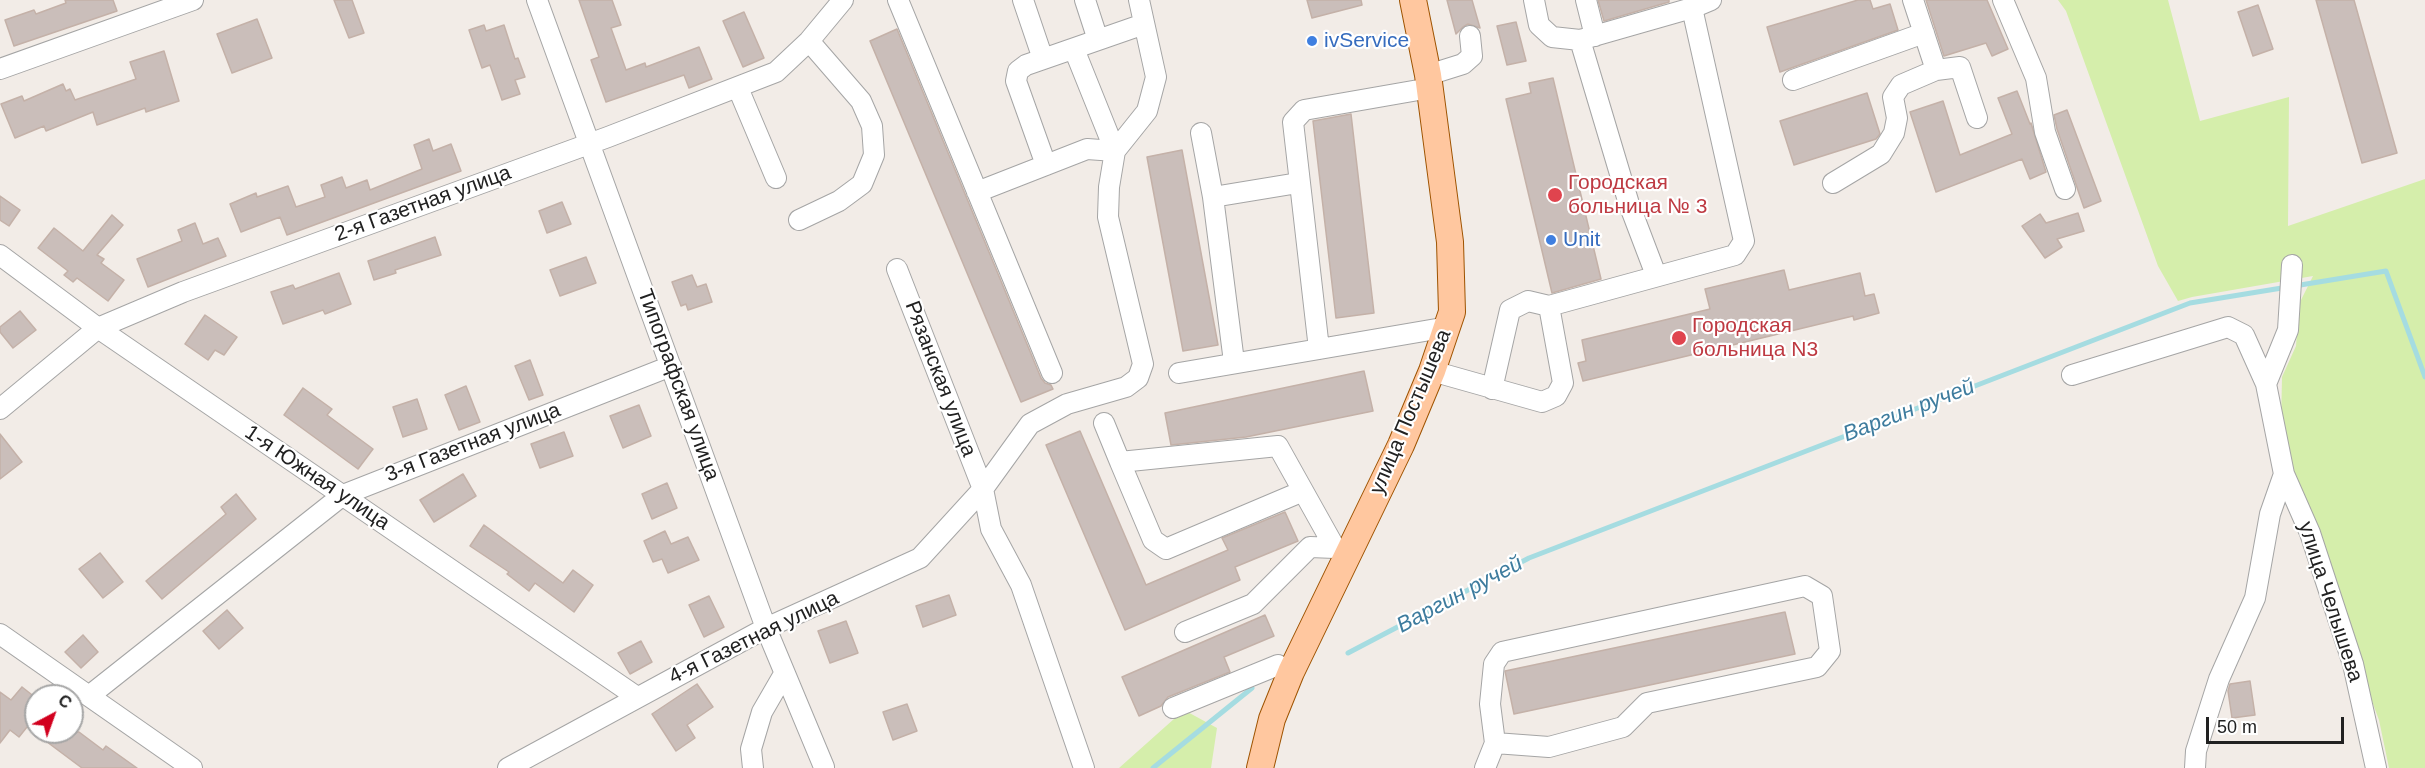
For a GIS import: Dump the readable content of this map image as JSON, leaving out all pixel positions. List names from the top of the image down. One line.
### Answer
{"streets":{"main road":["улица Постышева"],"street":["2-я Газетная улица","Рязанская улица","Типографская улица","3-я Газетная улица","1-я Южная улица","улица Челышева","4-я Газетная улица"]},"crossings":[["2-я Газетная улица","Типографская улица"],["2-я Газетная улица","1-я Южная улица"],["Рязанская улица","4-я Газетная улица"],["Типографская улица","3-я Газетная улица"],["Типографская улица","4-я Газетная улица"],["3-я Газетная улица","1-я Южная улица"],["1-я Южная улица","4-я Газетная улица"]],"water":["Варгин ручей"],"places":["ivService","Городская больница № 3","Unit","Городская больница N3"],"scale_bar":"50 m","north":"top right"}
